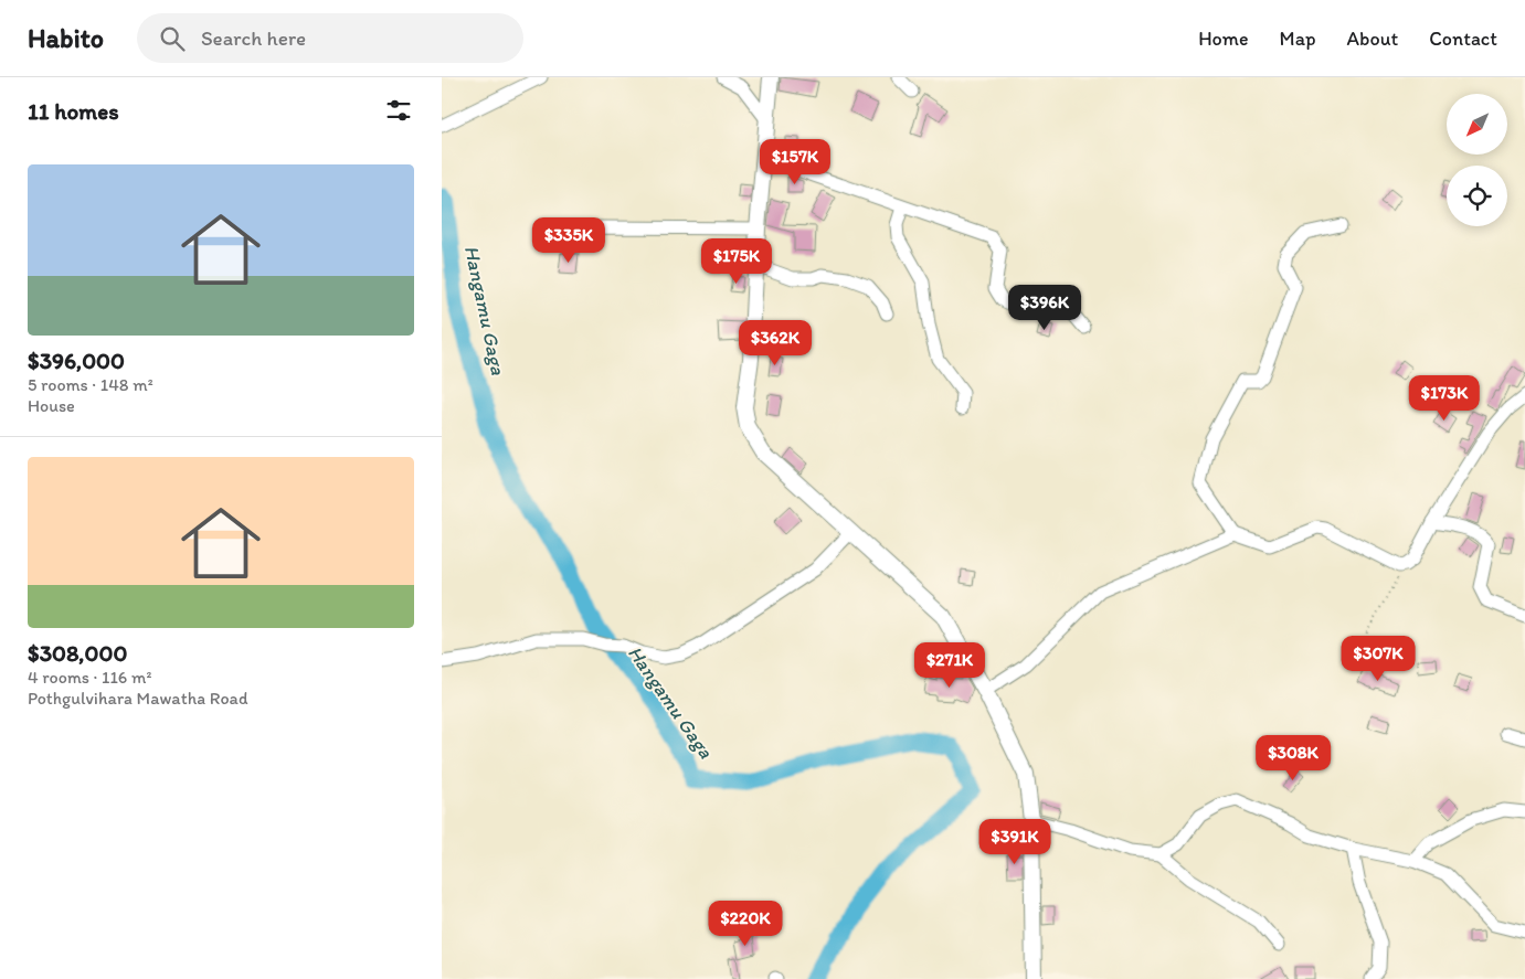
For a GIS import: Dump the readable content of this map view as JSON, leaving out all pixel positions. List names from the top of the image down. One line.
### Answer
{"water":["Hangamu Gaga"],"north":"bottom left","page":{"header":"Habito","search":"Search here","nav":["Home","Map","About","Contact"],"heading":"11 homes","price":["$157K","$335K","$175K","$396K","$362K","$173K","$307K","$271K","$308K","$391K","$220K"],"list":[{"name":"$396,000","note":"5 rooms · 148 m² · House"},{"name":"$308,000","note":"4 rooms · 116 m² · Pothgulvihara Mawatha Road"}]}}
